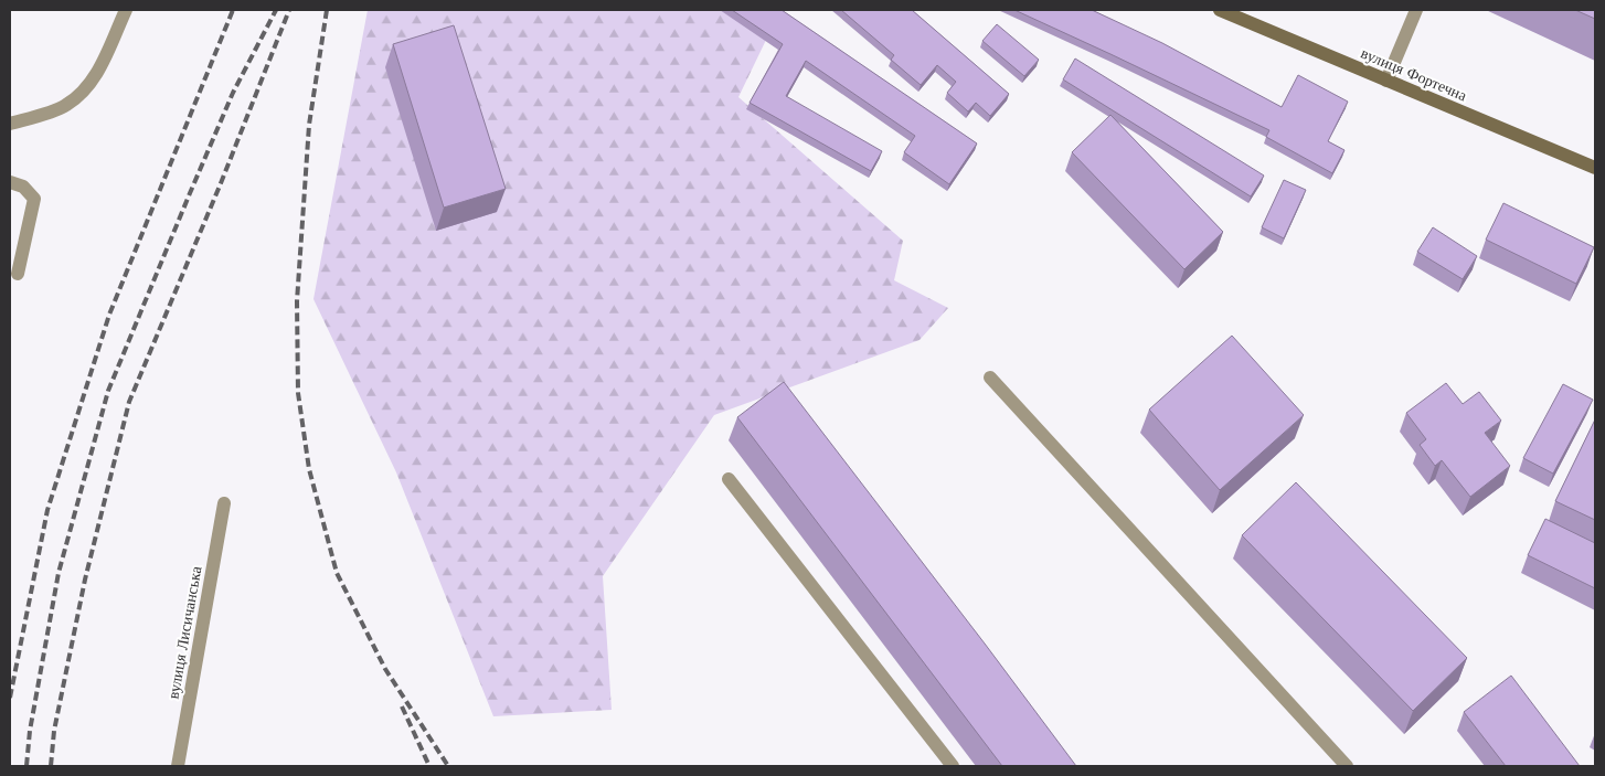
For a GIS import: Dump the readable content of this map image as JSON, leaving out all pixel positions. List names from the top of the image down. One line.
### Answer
{"streets":{"street":["вулиця Фортечна","вулиця Лисичанська"]}}
